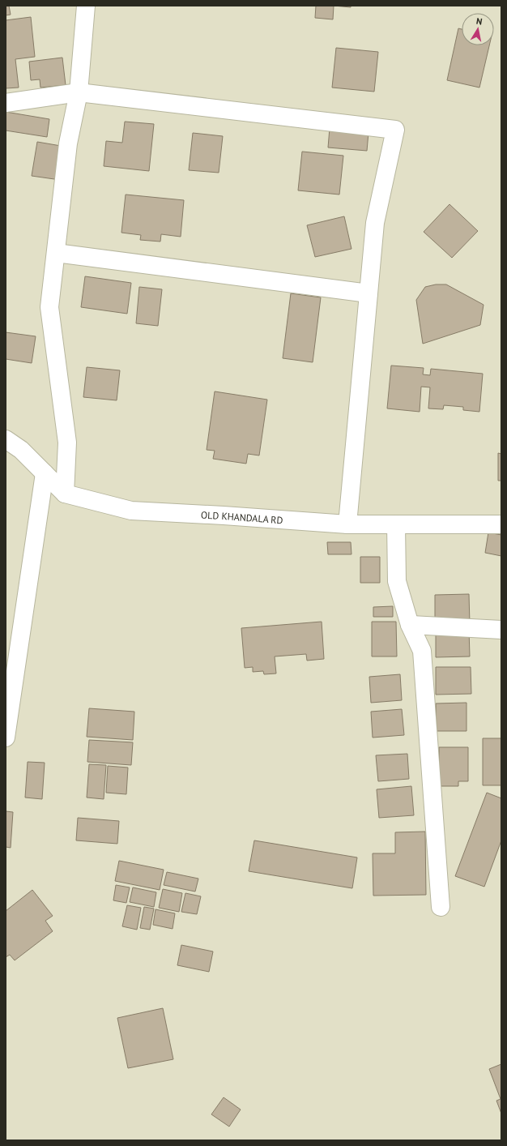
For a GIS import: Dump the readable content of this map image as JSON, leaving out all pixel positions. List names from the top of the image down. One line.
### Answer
{"streets":{"street":["OLD KHANDALA RD"]},"north":"top"}
